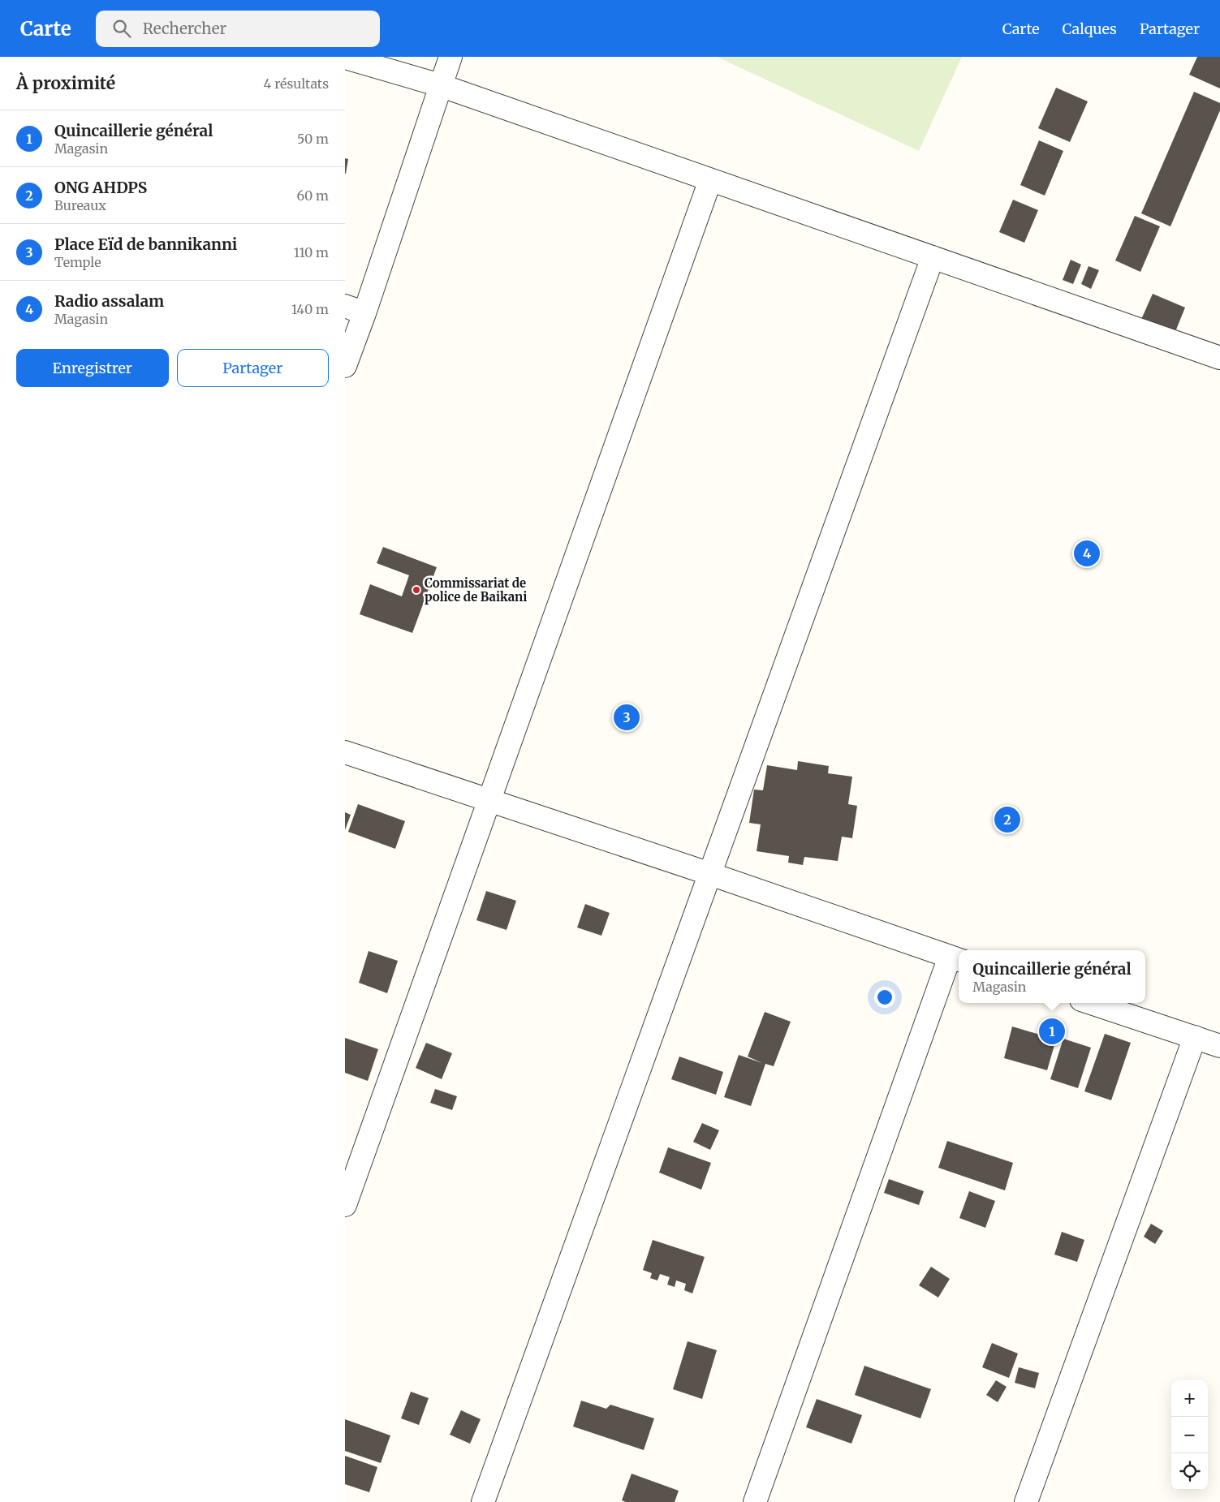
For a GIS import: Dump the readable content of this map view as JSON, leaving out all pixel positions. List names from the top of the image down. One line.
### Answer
{"places":["Commissariat de police de Baikani"],"page":{"header":"Carte","search":"Rechercher","nav":["Carte","Calques","Partager"],"heading":["À proximité","4 résultats"],"list":[{"mark":"1","name":"Quincaillerie général","note":"Magasin","value":"50 m"},{"mark":"2","name":"ONG AHDPS","note":"Bureaux","value":"60 m"},{"mark":"3","name":"Place Eïd de bannikanni","note":"Temple","value":"110 m"},{"mark":"4","name":"Radio assalam","note":"Magasin","value":"140 m"}],"buttons":["Enregistrer","Partager"],"pins":["4","3","2","1"],"popup":["Quincaillerie général","Magasin"],"map_buttons":["+","−"]}}
